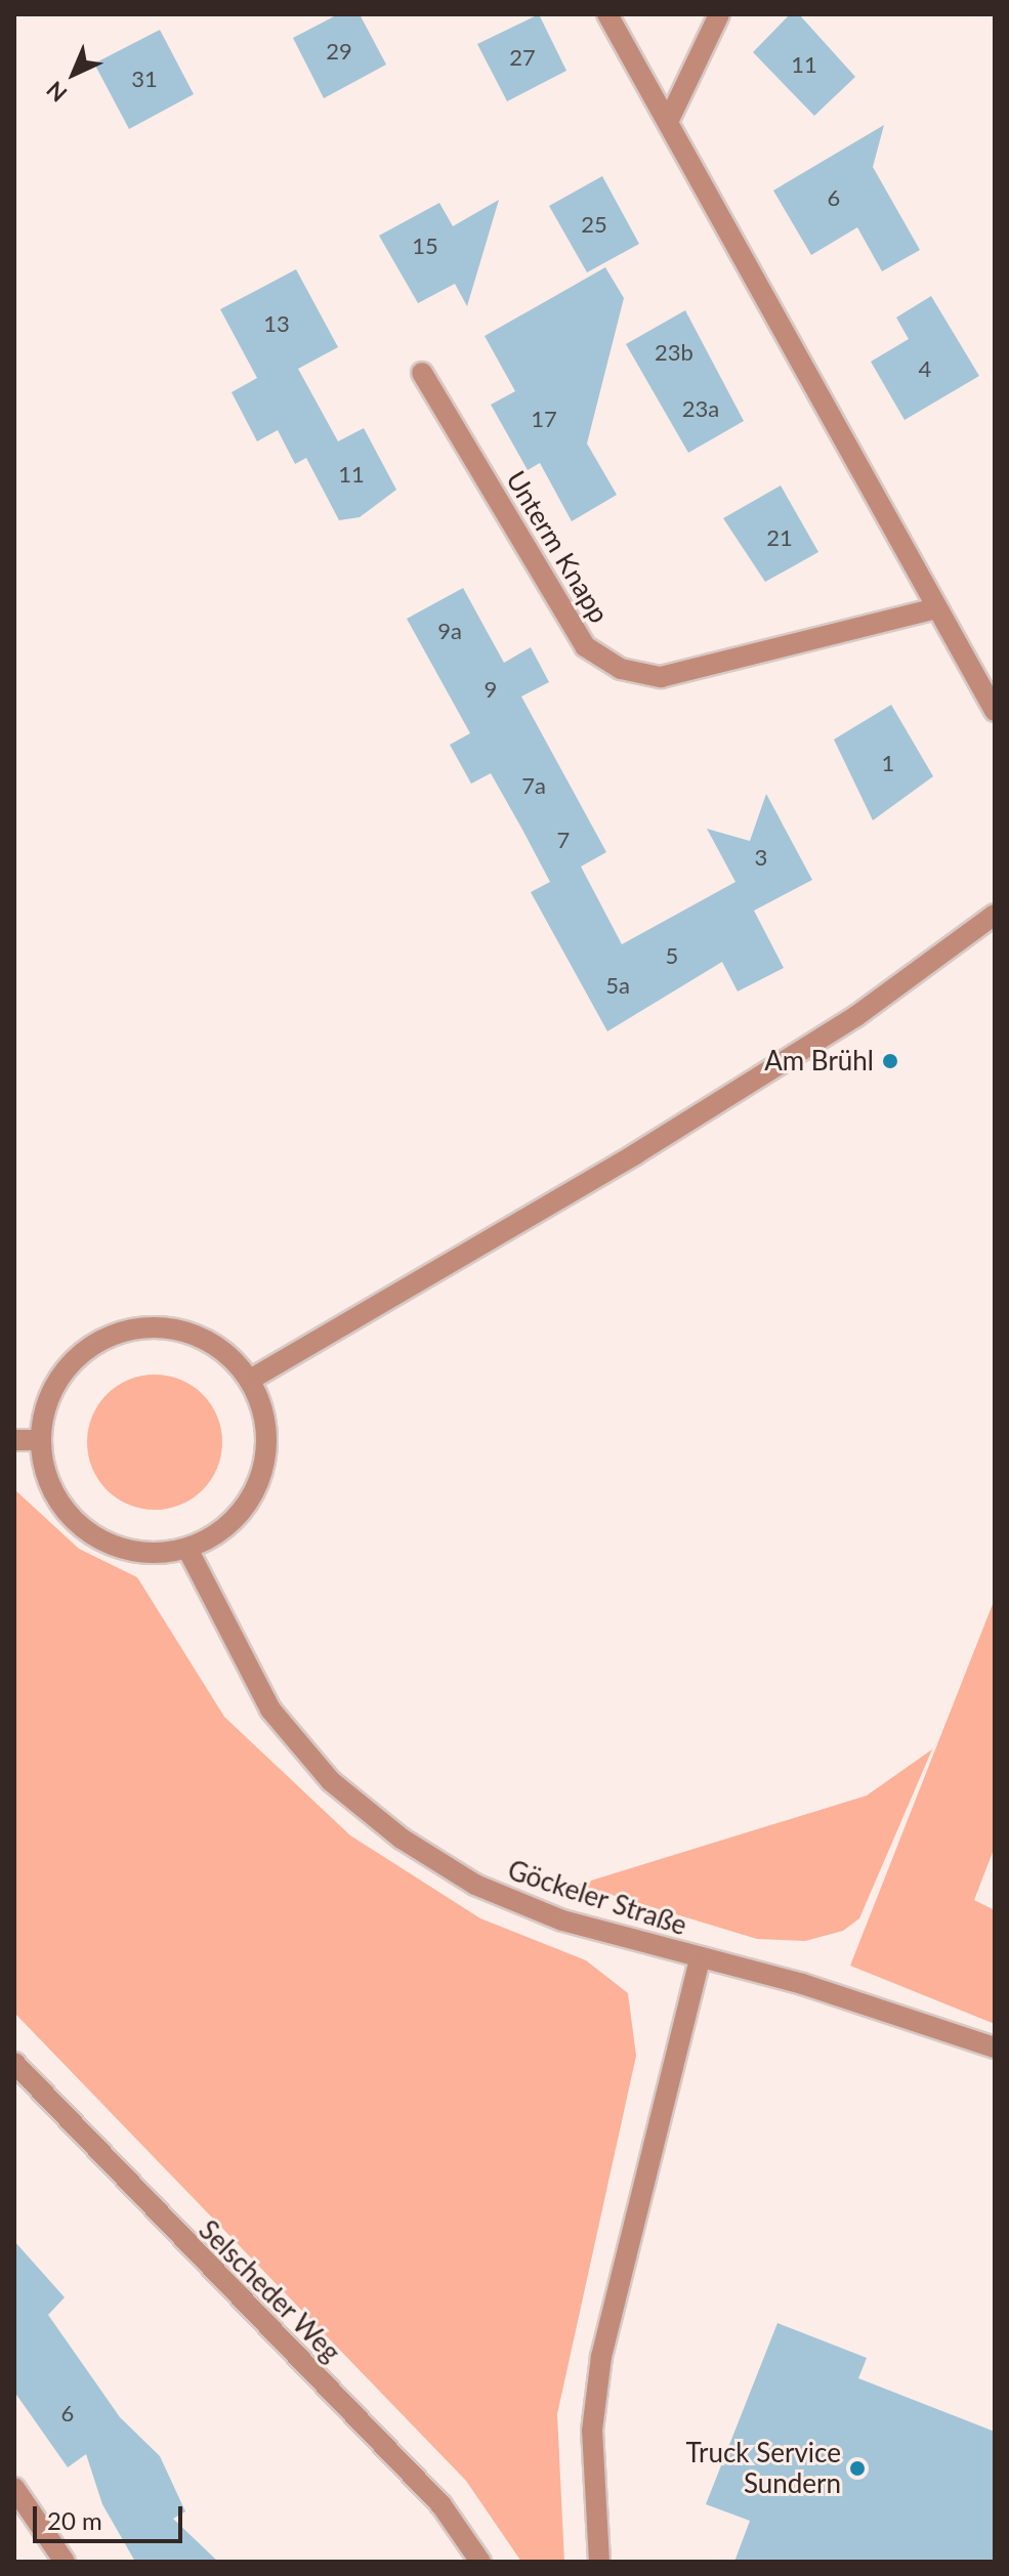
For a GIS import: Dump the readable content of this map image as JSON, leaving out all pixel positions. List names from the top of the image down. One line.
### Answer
{"streets":{"street":["Unterm Knapp","Göckeler Straße","Selscheder Weg"]},"places":["Am Brühl","Truck Service Sundern"],"house_numbers":["29","27","11","31","6","25","15","13","23b","4","23a","17","11","21","9a","9","1","7a","7","3","5","5a","6"],"scale_bar":"20 m","north":"bottom left"}
